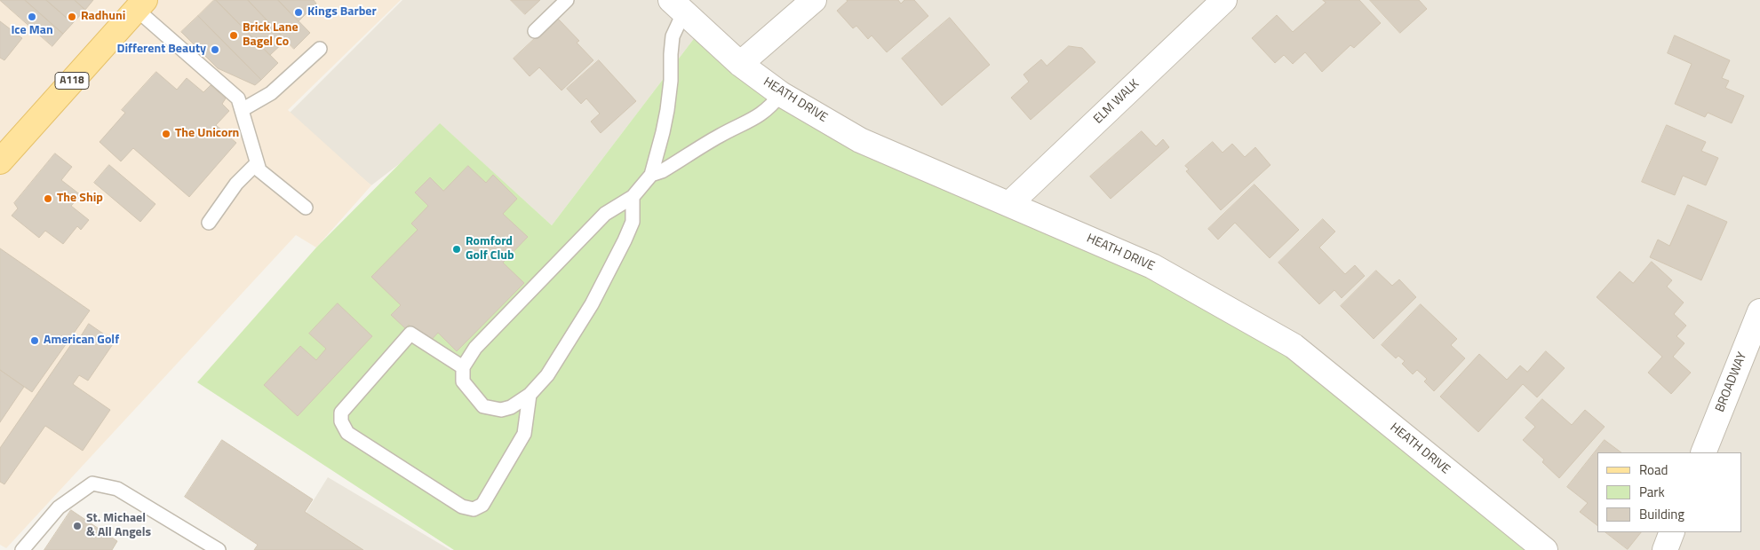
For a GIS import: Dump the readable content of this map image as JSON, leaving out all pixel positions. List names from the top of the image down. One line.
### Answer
{"streets":{"main road":["A118"],"street":["HEATH DRIVE","ELM WALK","BROADWAY"]},"crossings":[["HEATH DRIVE","ELM WALK"]],"places":["Kings Barber","Ice Man","Radhuni","Brick Lane Bagel Co","Different Beauty","The Unicorn","The Ship","Romford Golf Club","American Golf","St. Michael & All Angels"],"legend":["Road","Park","Building"]}
